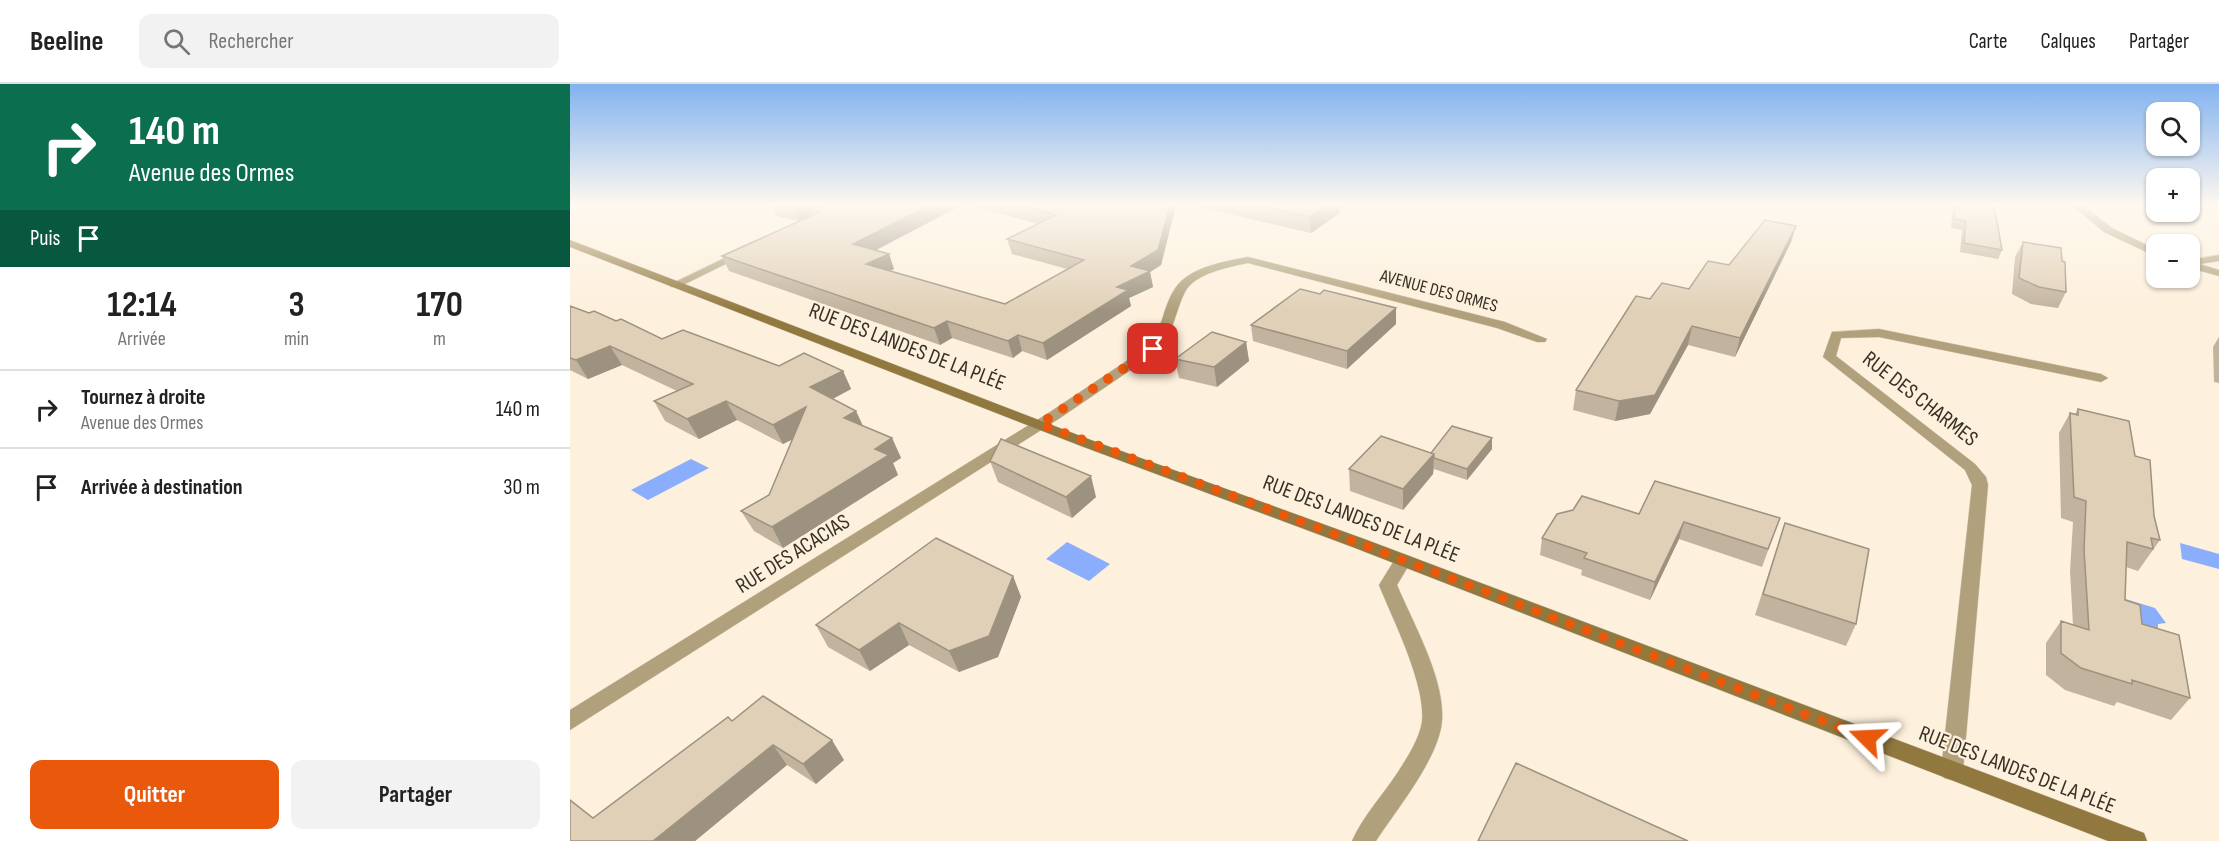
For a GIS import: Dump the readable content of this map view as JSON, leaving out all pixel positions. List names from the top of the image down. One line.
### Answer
{"streets":{"street":["AVENUE DES ORMES","RUE DES LANDES DE LA PLÉE","RUE DES CHARMES","RUE DES ACACIAS"]},"crossings":[["AVENUE DES ORMES","RUE DES LANDES DE LA PLÉE"],["AVENUE DES ORMES","RUE DES ACACIAS"],["RUE DES LANDES DE LA PLÉE","RUE DES CHARMES"],["RUE DES LANDES DE LA PLÉE","RUE DES ACACIAS"]],"page":{"header":"Beeline","search":"Rechercher","nav":["Carte","Calques","Partager"],"turn":["140 m","Avenue des Ormes"],"map_buttons":["+","−"],"then":"Puis","eta":["12:14","Arrivée","3","min","170","m"],"list":[{"name":"Tournez à droite","note":"Avenue des Ormes","value":"140 m"},{"name":"Arrivée à destination","value":"30 m"}],"buttons":["Quitter","Partager"]}}
